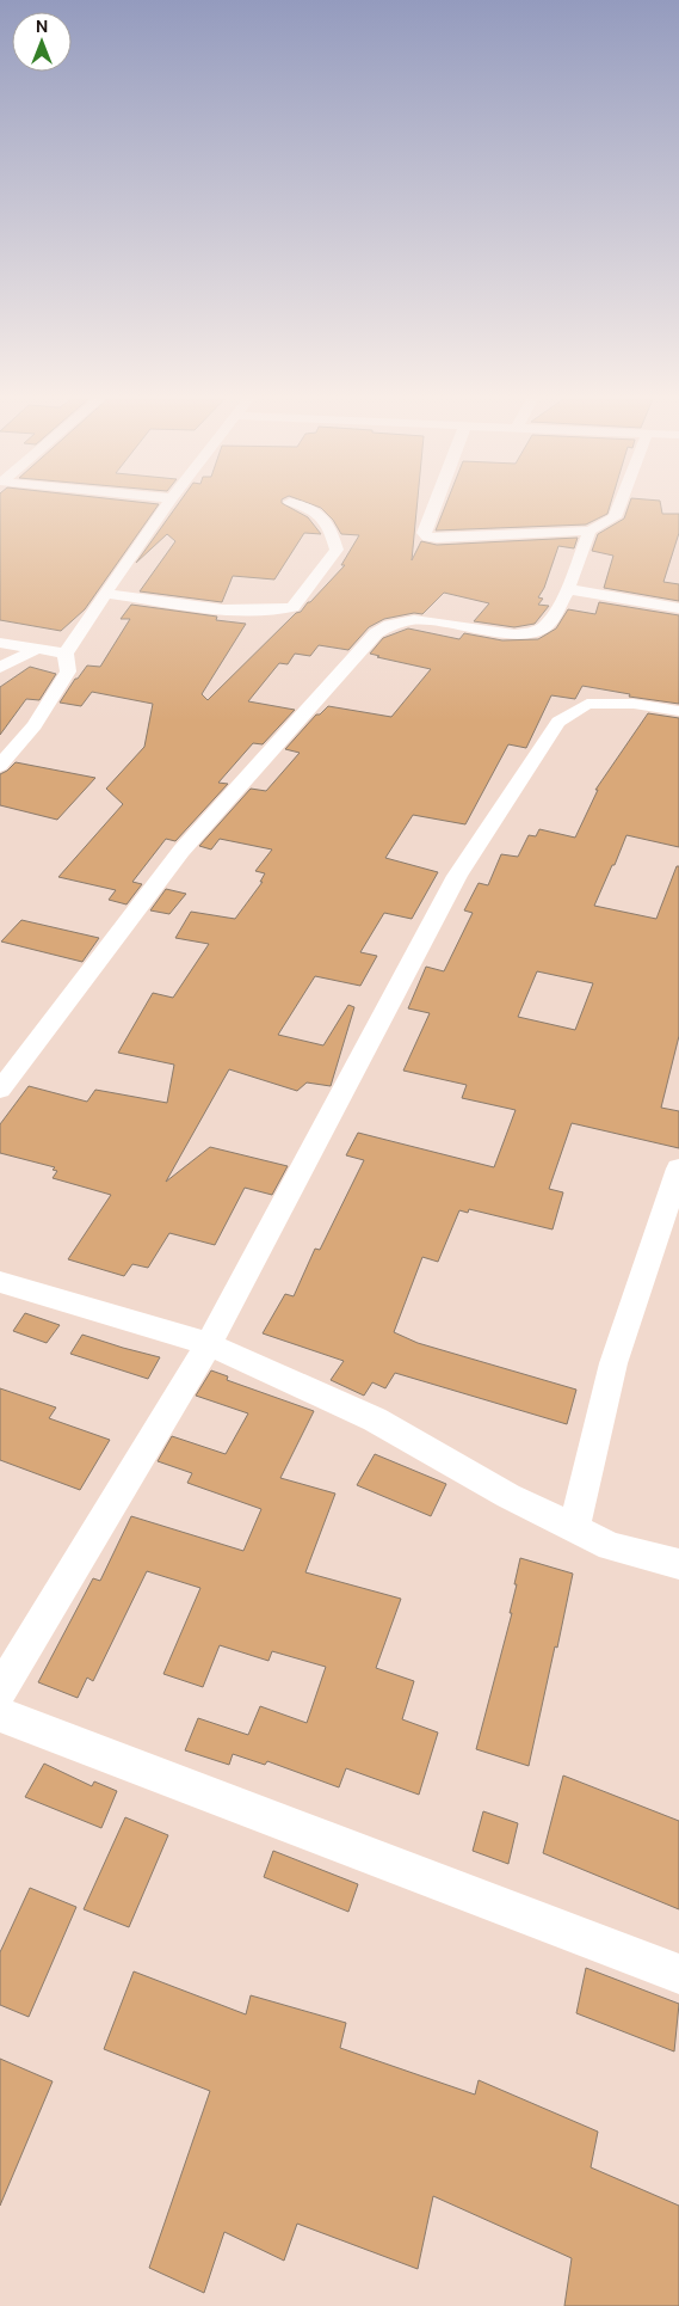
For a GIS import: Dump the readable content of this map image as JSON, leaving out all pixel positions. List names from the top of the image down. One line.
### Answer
{"north":"top"}
